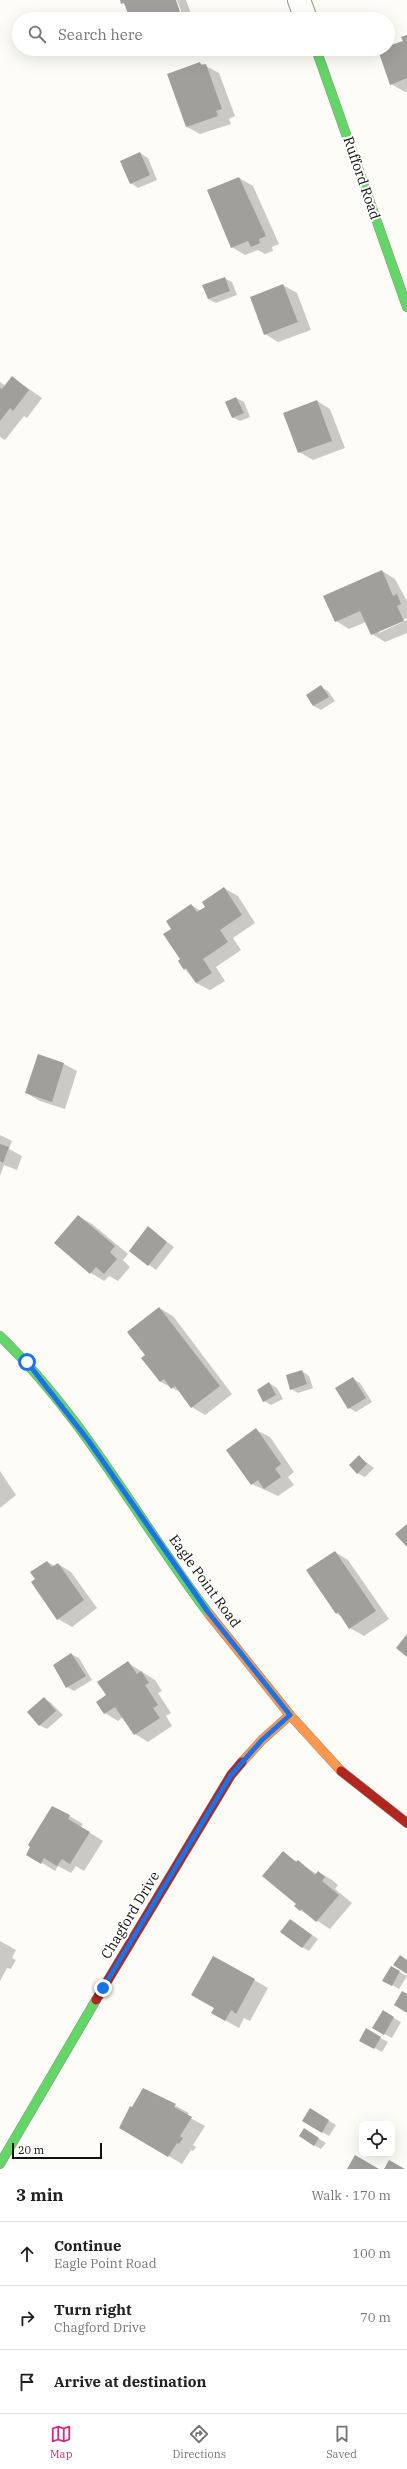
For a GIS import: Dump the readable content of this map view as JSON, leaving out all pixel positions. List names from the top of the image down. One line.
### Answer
{"streets":{"street":["Rufford Road","Eagle Point Road","Chagford Drive"]},"crossings":[["Eagle Point Road","Chagford Drive"]],"scale_bar":"20 m","page":{"search":"Search here","scale":"20 m","heading":["3 min","Walk · 170 m"],"list":[["Continue","Eagle Point Road","100 m"],["Turn right","Chagford Drive","70 m"],"Arrive at destination"],"nav":["Map","Directions","Saved"]}}
